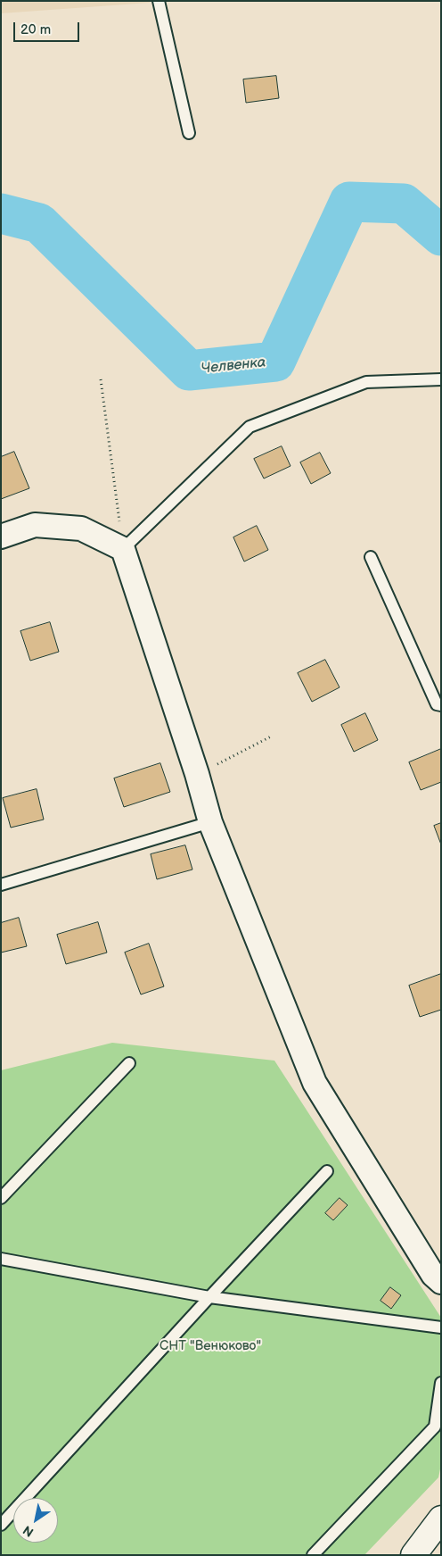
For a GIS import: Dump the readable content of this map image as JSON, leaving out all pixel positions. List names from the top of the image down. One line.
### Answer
{"water":["Челвенка"],"parks":["СНТ \"Венюково\""],"scale_bar":"20 m","north":"bottom left"}
